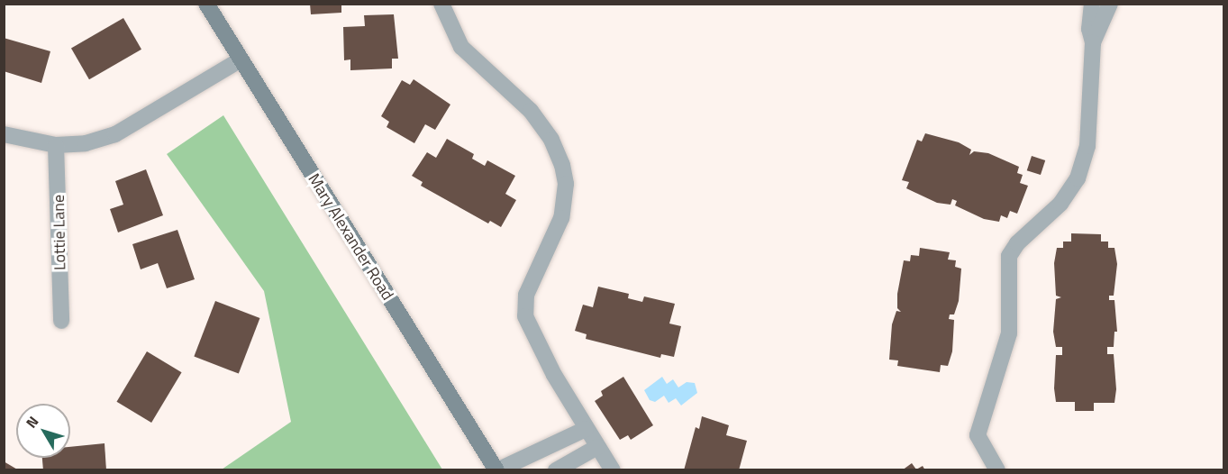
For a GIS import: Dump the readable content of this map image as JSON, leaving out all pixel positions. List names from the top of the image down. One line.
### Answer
{"streets":{"street":["Lottie Lane","Mary Alexander Road"]},"north":"top left"}
